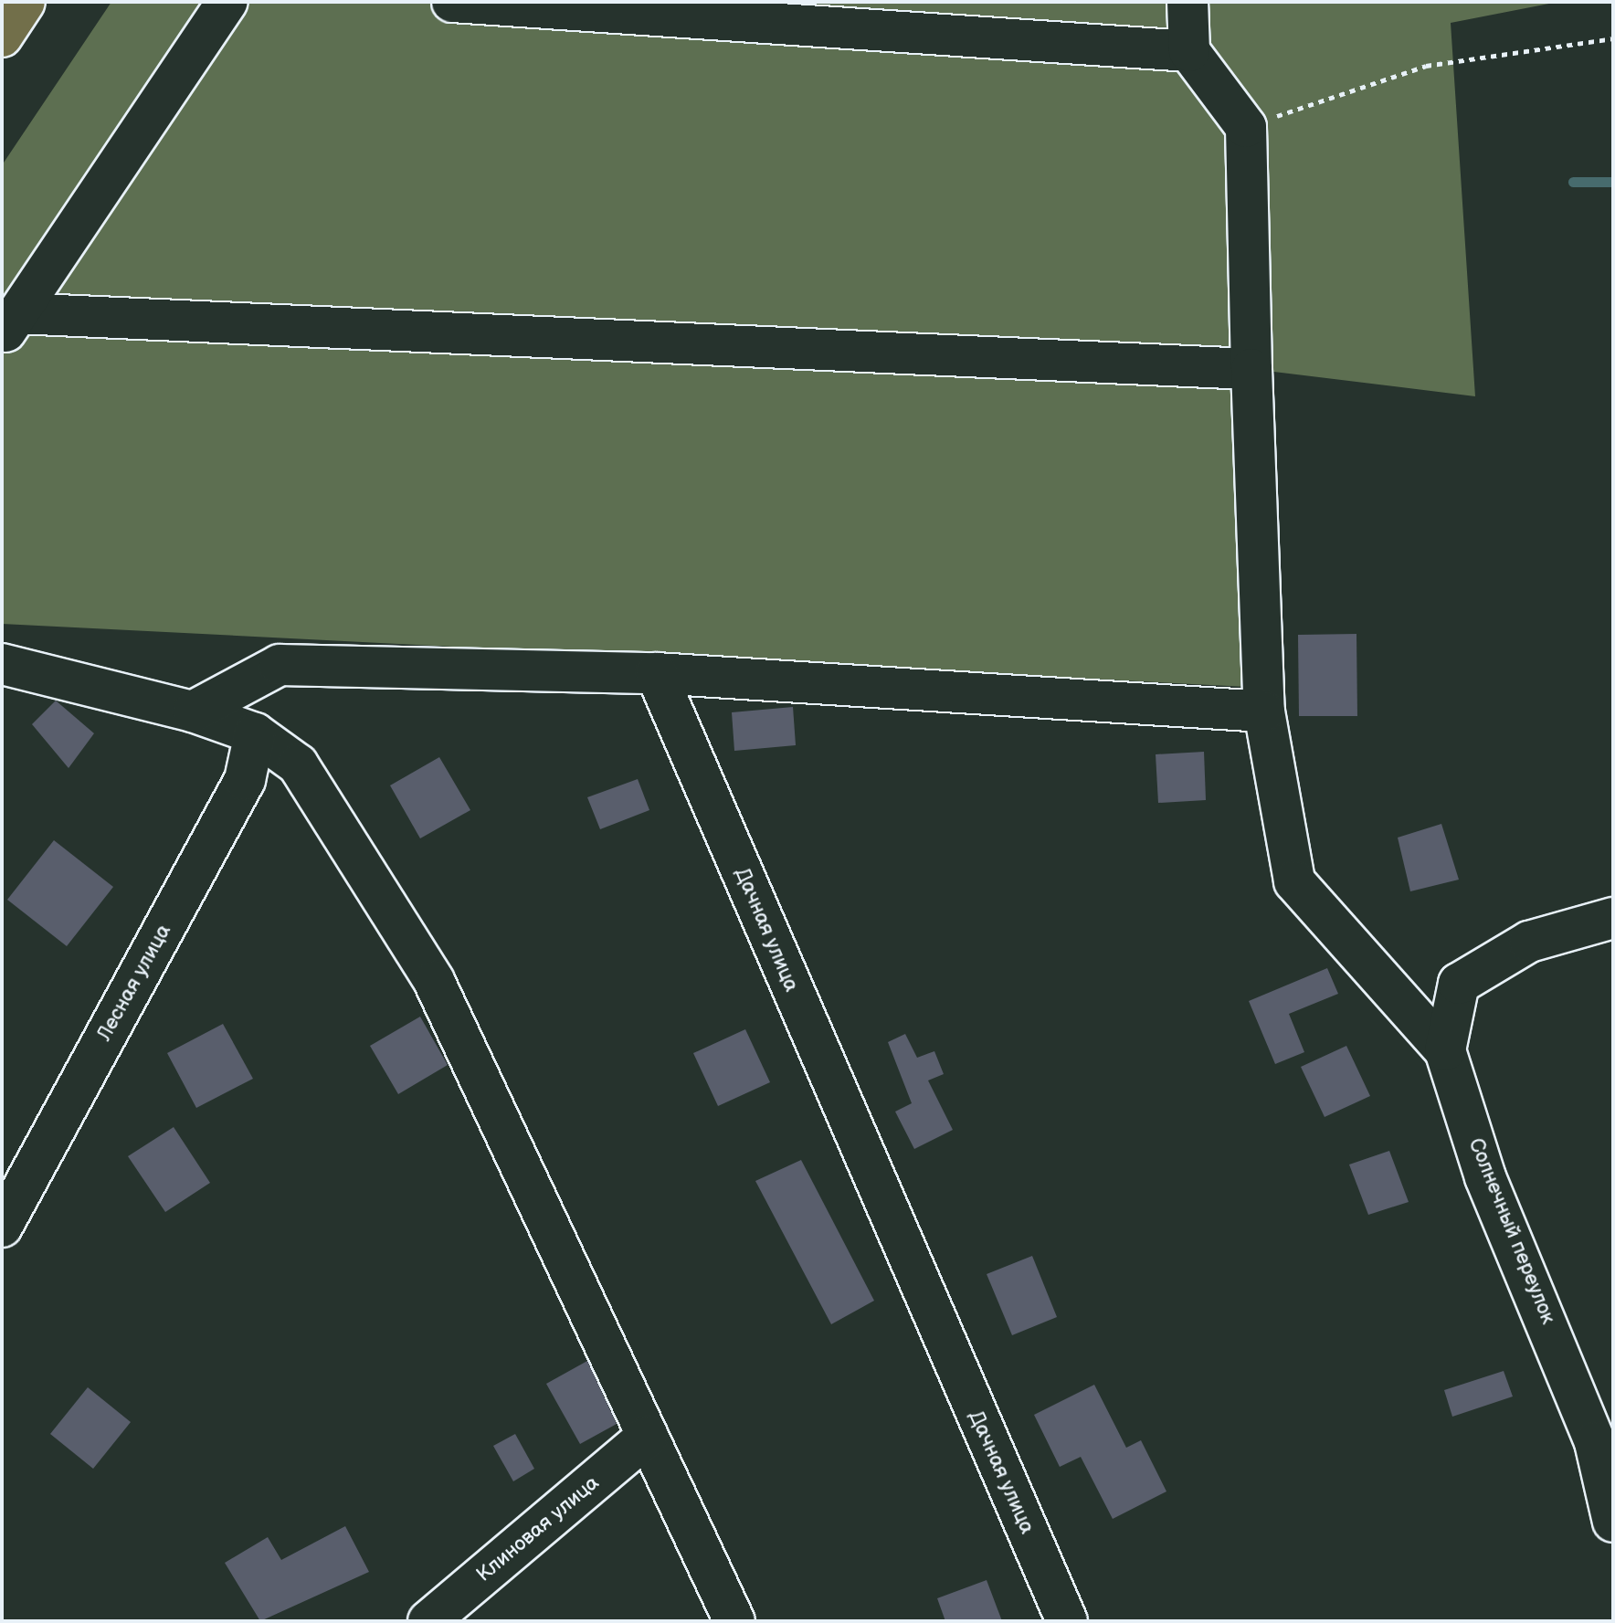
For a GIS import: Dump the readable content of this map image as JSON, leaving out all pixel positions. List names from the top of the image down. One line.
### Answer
{"streets":{"street":["Дачная улица","Лесная улица","Солнечный переулок","Клиновая улица"]}}
